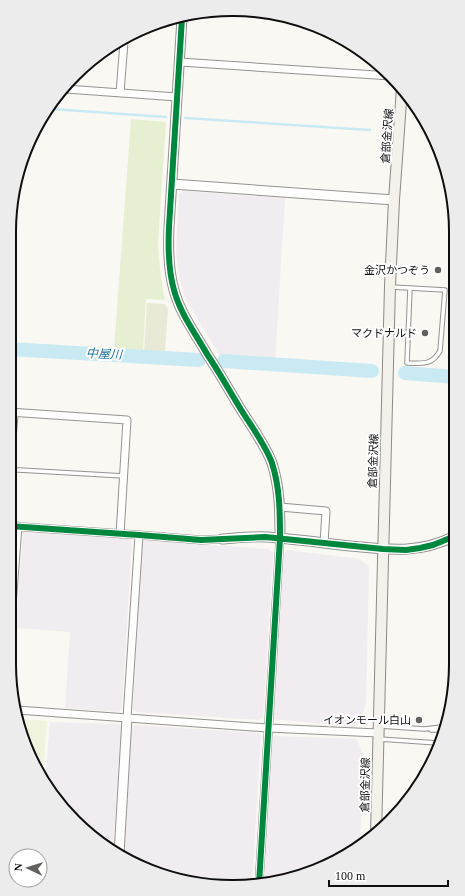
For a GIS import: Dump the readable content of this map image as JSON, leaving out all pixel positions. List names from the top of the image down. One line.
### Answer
{"streets":{"main road":["倉部金沢線"]},"water":["中屋川"],"places":["金沢かつぞう","マクドナルド","イオンモール白山"],"scale_bar":"100 m","north":"left"}
